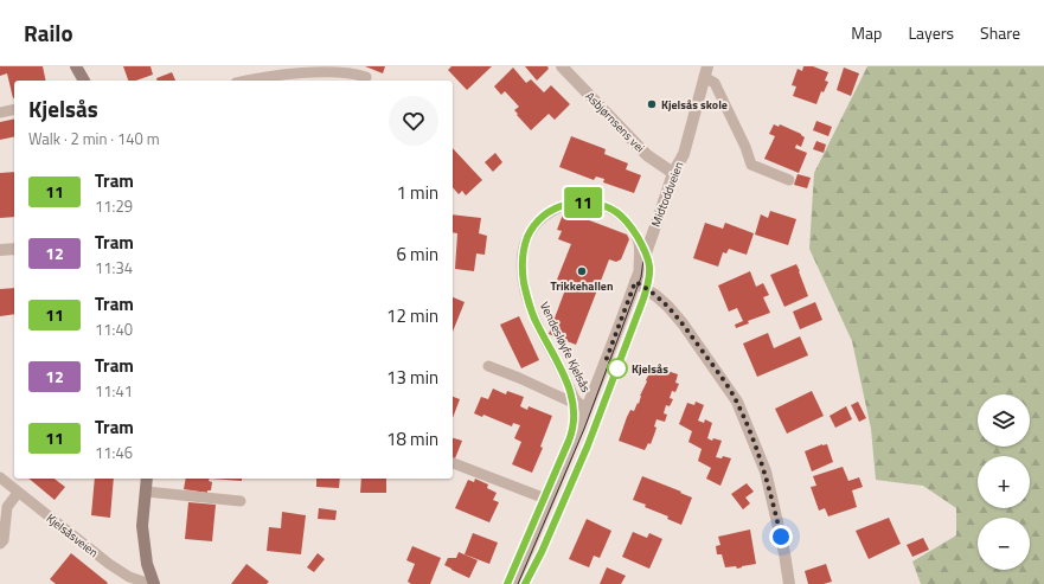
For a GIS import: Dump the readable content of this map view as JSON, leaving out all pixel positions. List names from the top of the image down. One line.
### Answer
{"streets":{"main road":["Kjelsåsveien"],"street":["Asbjørnsens vei","Midtoddveien"],"lane":["Vendesløyfe Kjelsås"]},"crossings":[["Asbjørnsens vei","Midtoddveien"],["Midtoddveien","Vendesløyfe Kjelsås"]],"places":["Kjelsås skole","Trikkehallen","Kjelsås"],"lines":["tram line 11"],"page":{"header":"Railo","nav":["Map","Layers","Share"],"on_map":"11","heading":["Kjelsås","Walk · 2 min · 140 m"],"list":[{"mark":"11","name":"Tram","note":"11:29","value":"1 min"},{"mark":"12","name":"Tram","note":"11:34","value":"6 min"},{"mark":"11","name":"Tram","note":"11:40","value":"12 min"},{"mark":"12","name":"Tram","note":"11:41","value":"13 min"},{"mark":"11","name":"Tram","note":"11:46","value":"18 min"}],"map_buttons":["+","−"]}}
